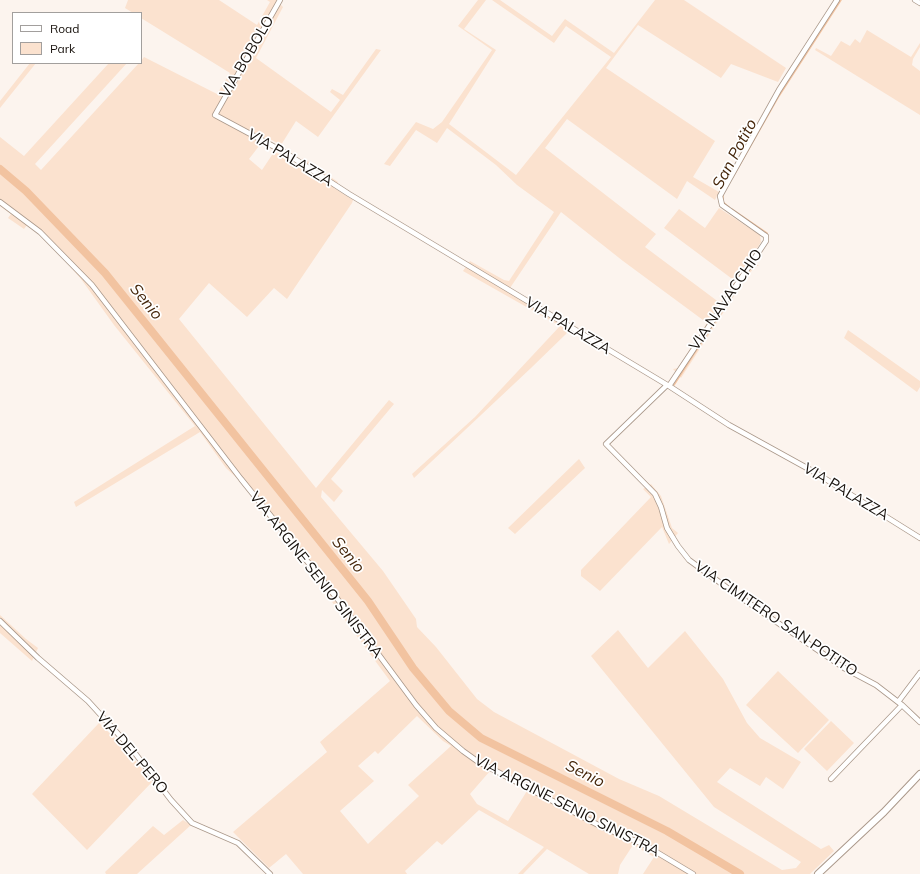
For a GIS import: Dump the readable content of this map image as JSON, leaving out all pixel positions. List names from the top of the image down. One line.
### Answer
{"streets":{"street":["VIA BOBOLO","VIA PALAZZA","VIA NAVACCHIO","VIA ARGINE SENIO SINISTRA","VIA CIMITERO SAN POTITO","VIA DEL PERO"]},"crossings":[["VIA BOBOLO","VIA PALAZZA"],["VIA PALAZZA","VIA NAVACCHIO"],["VIA NAVACCHIO","VIA CIMITERO SAN POTITO"]],"water":["San Potito","Senio"],"legend":["Road","Park"]}
